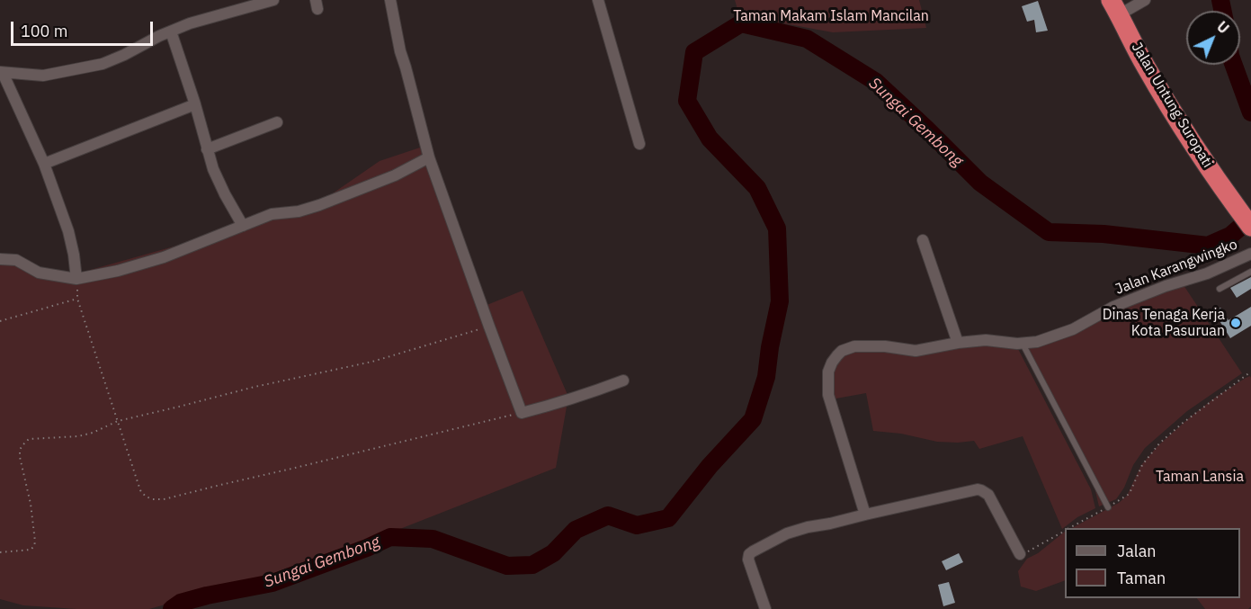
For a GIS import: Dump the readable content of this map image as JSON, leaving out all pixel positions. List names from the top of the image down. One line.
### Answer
{"streets":{"highway":["Jalan Untung Suropati"],"street":["Jalan Karangwingko"]},"water":["Sungai Gembong"],"parks":["Taman Makam Islam Mancilan","Taman Lansia"],"places":["Dinas Tenaga Kerja Kota Pasuruan"],"legend":["Jalan","Taman"],"scale_bar":"100 m","north":"top right"}
